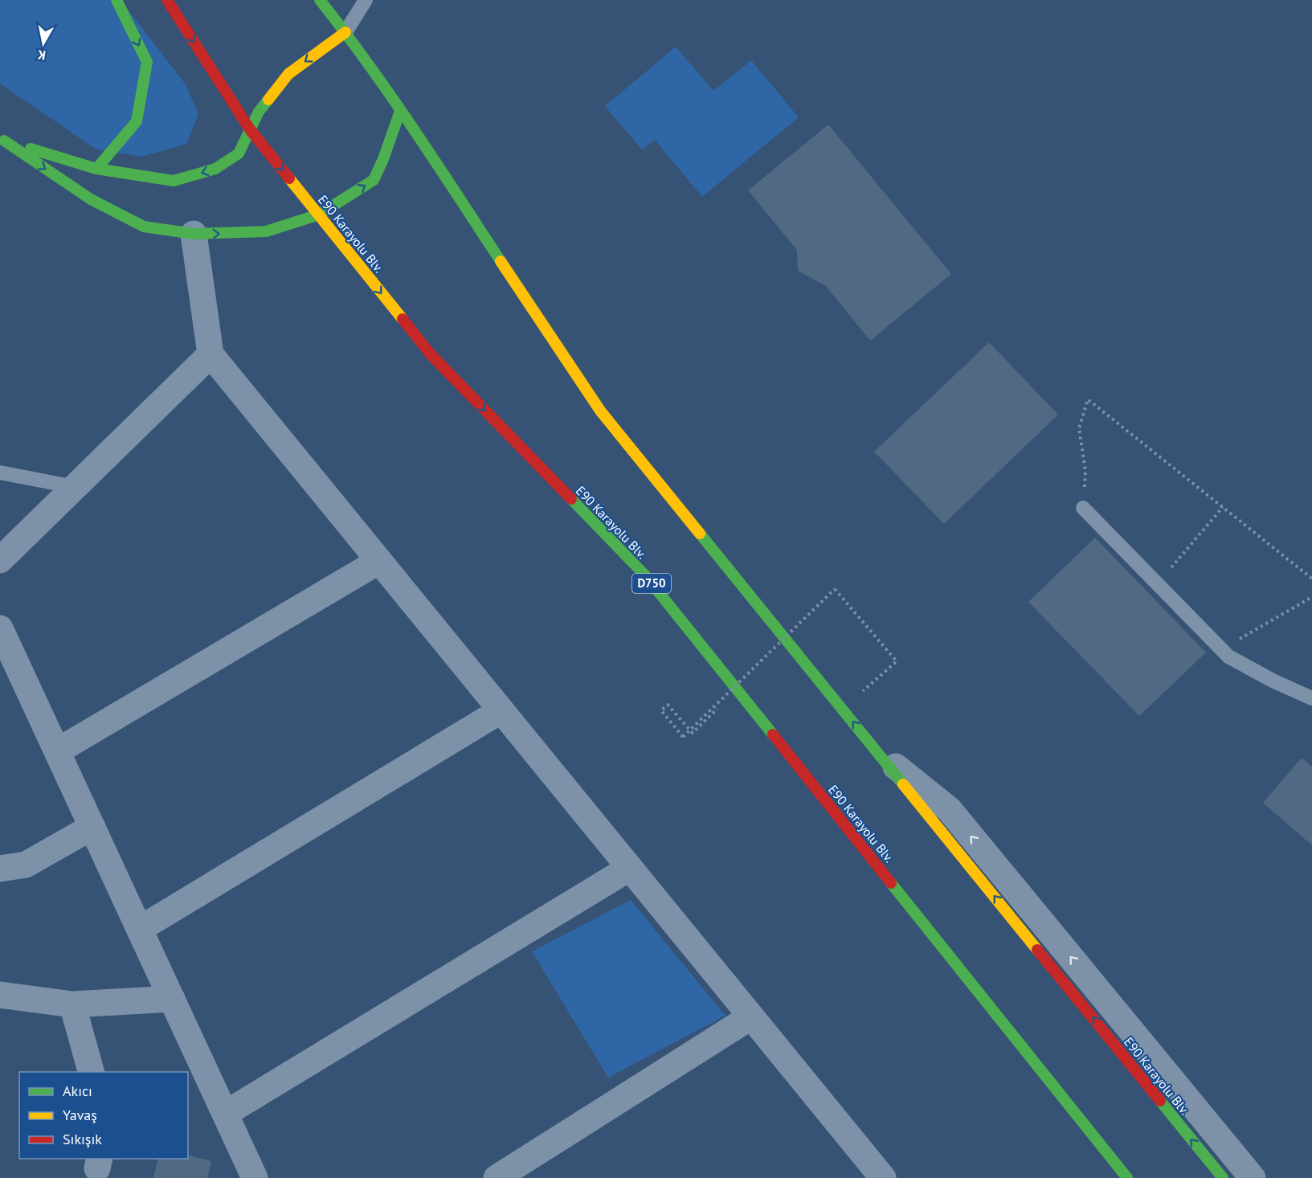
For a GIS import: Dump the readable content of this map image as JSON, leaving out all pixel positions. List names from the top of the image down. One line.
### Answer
{"streets":{"main road":["E90 Karayolu Blv.","D750"]},"legend":["Akıcı","Yavaş","Sıkışık"],"north":"bottom"}
